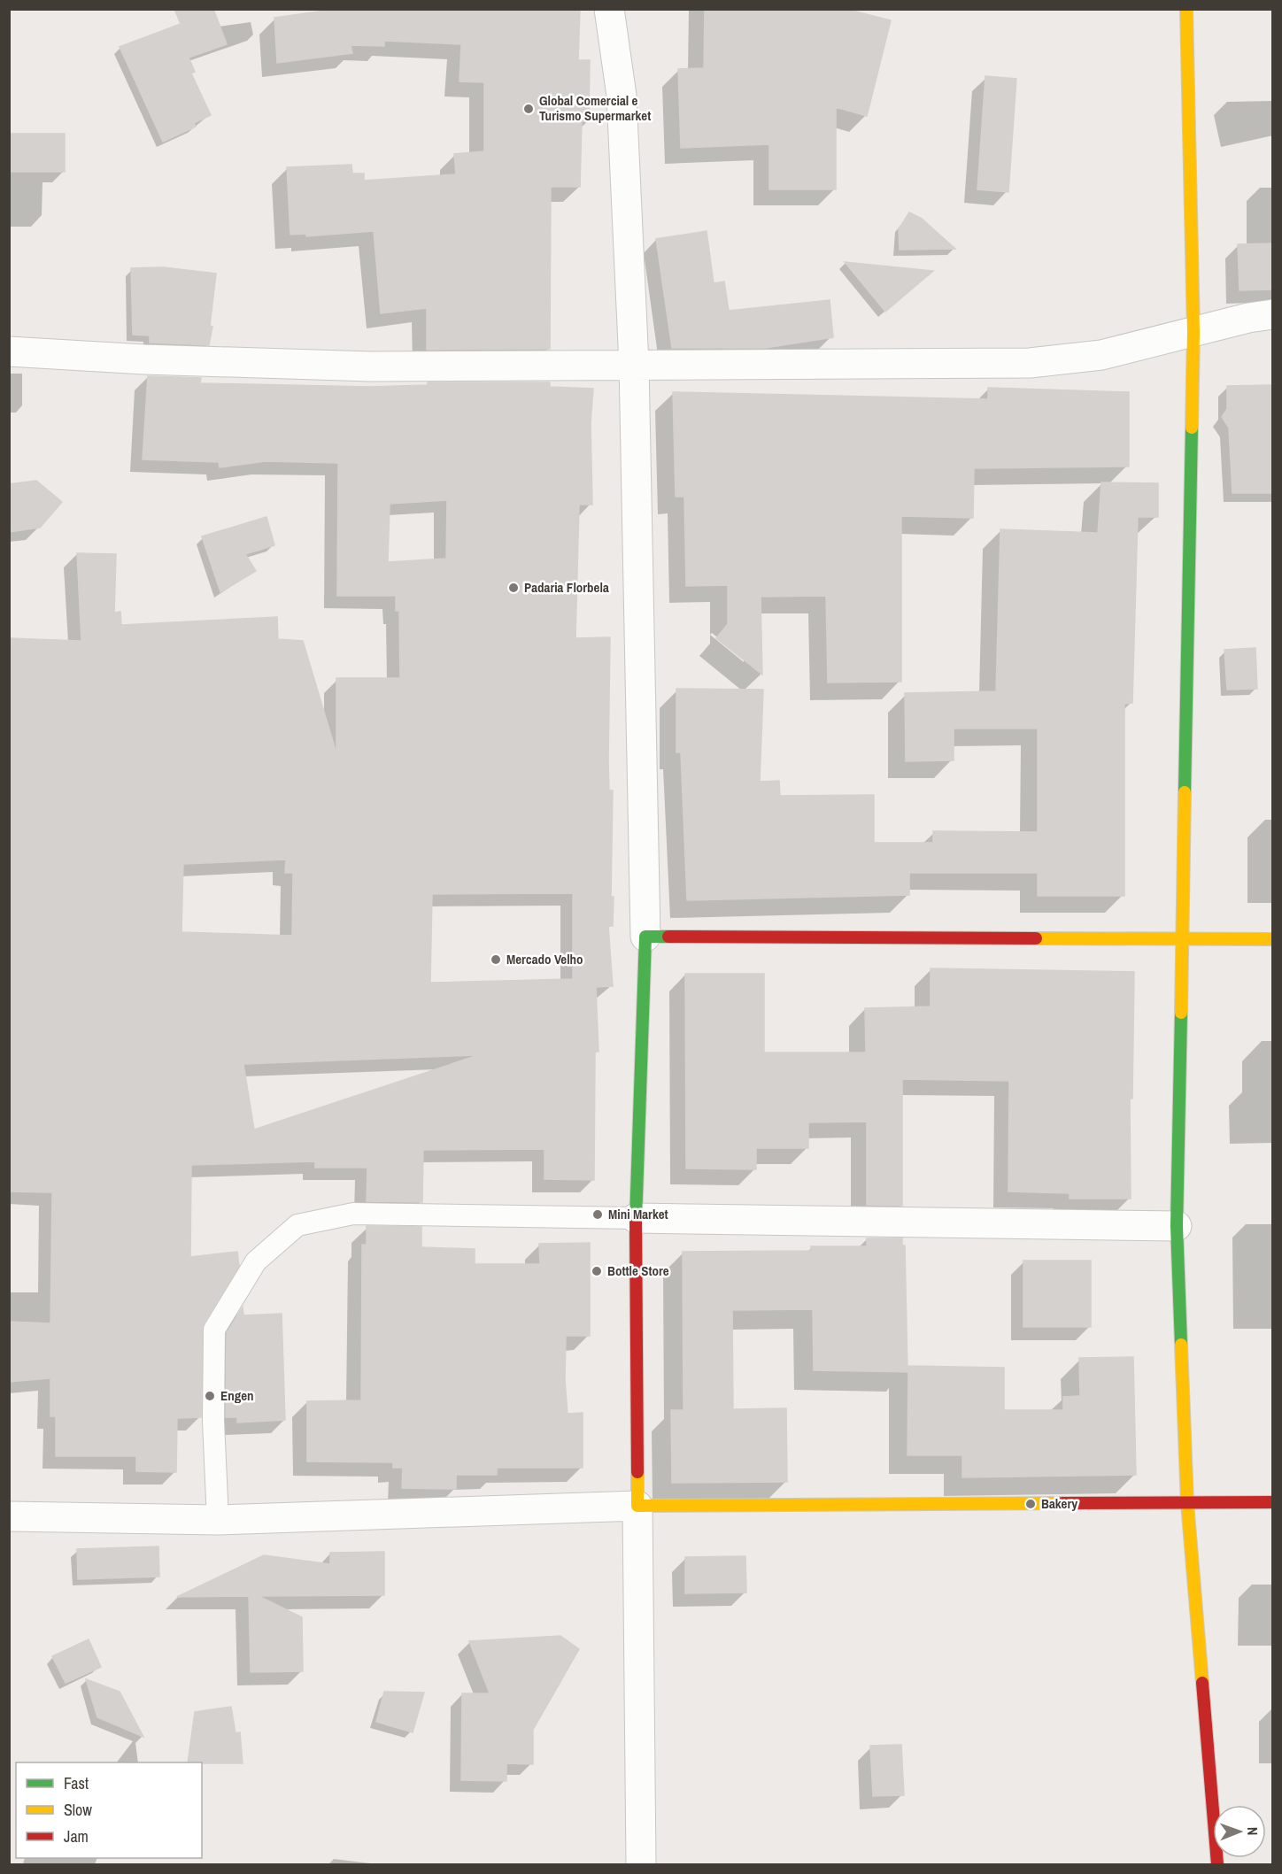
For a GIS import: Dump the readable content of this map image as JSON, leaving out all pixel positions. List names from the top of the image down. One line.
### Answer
{"places":["Global Comercial e Turismo Supermarket","Padaria Florbela","Mercado Velho","Mini Market","Bottle Store","Engen","Bakery"],"legend":["Fast","Slow","Jam"],"north":"right"}
